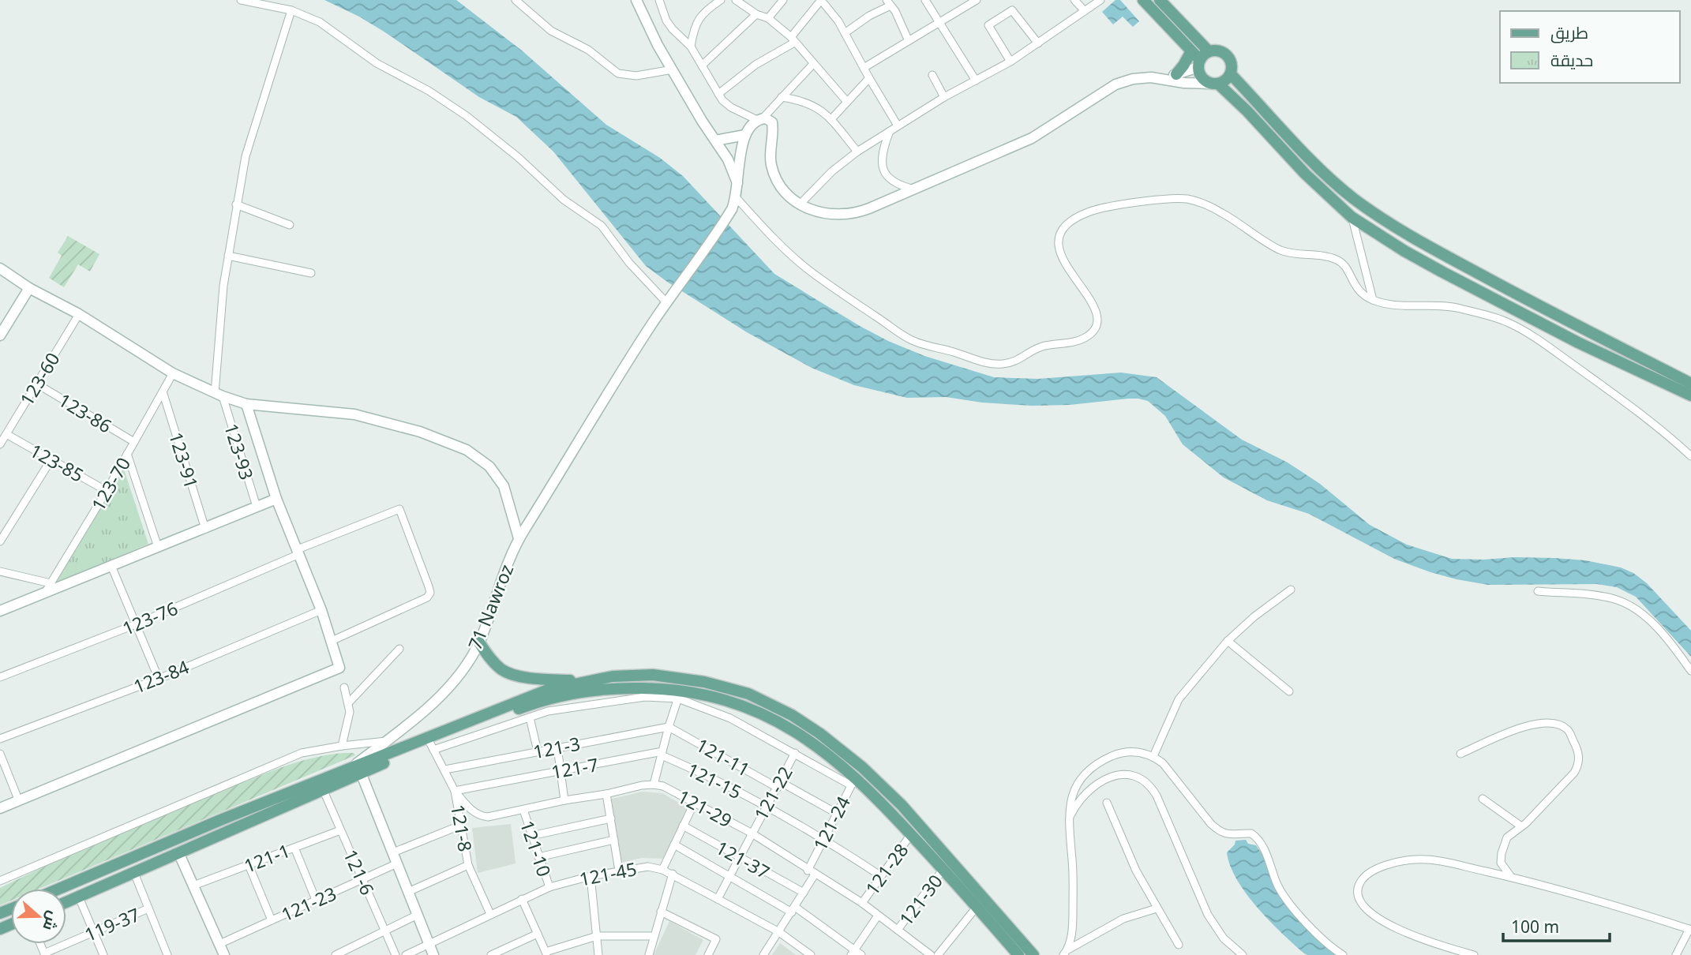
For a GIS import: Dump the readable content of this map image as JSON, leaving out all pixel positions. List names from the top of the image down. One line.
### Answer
{"streets":{"street":["123-60","123-86","123-93","123-91","123-85","123-70","71 Nawroz","123-76","123-84","121-3","121-11","121-7","121-15","121-22","121-29","121-24","121-8","121-10","121-1","121-37","121-28","121-6","121-45","121-30","121-23","119-37"]},"crossings":[["123-60","123-86"],["123-60","123-85"],["123-86","123-70"],["123-91","123-70"],["123-85","123-70"],["121-3","121-11"],["121-3","121-8"],["121-11","121-22"],["121-11","121-24"],["121-7","121-15"],["121-7","121-8"],["121-15","121-22"],["121-15","121-24"],["121-15","121-28"],["121-22","121-29"],["121-22","121-37"],["121-22","121-45"],["121-29","121-24"],["121-29","121-28"],["121-29","121-30"],["121-24","121-37"],["121-24","121-45"],["121-8","121-45"],["121-10","121-45"],["121-1","121-6"],["121-6","121-23"]],"legend":["طريق","حديقة"],"scale_bar":"100 m","north":"right"}
